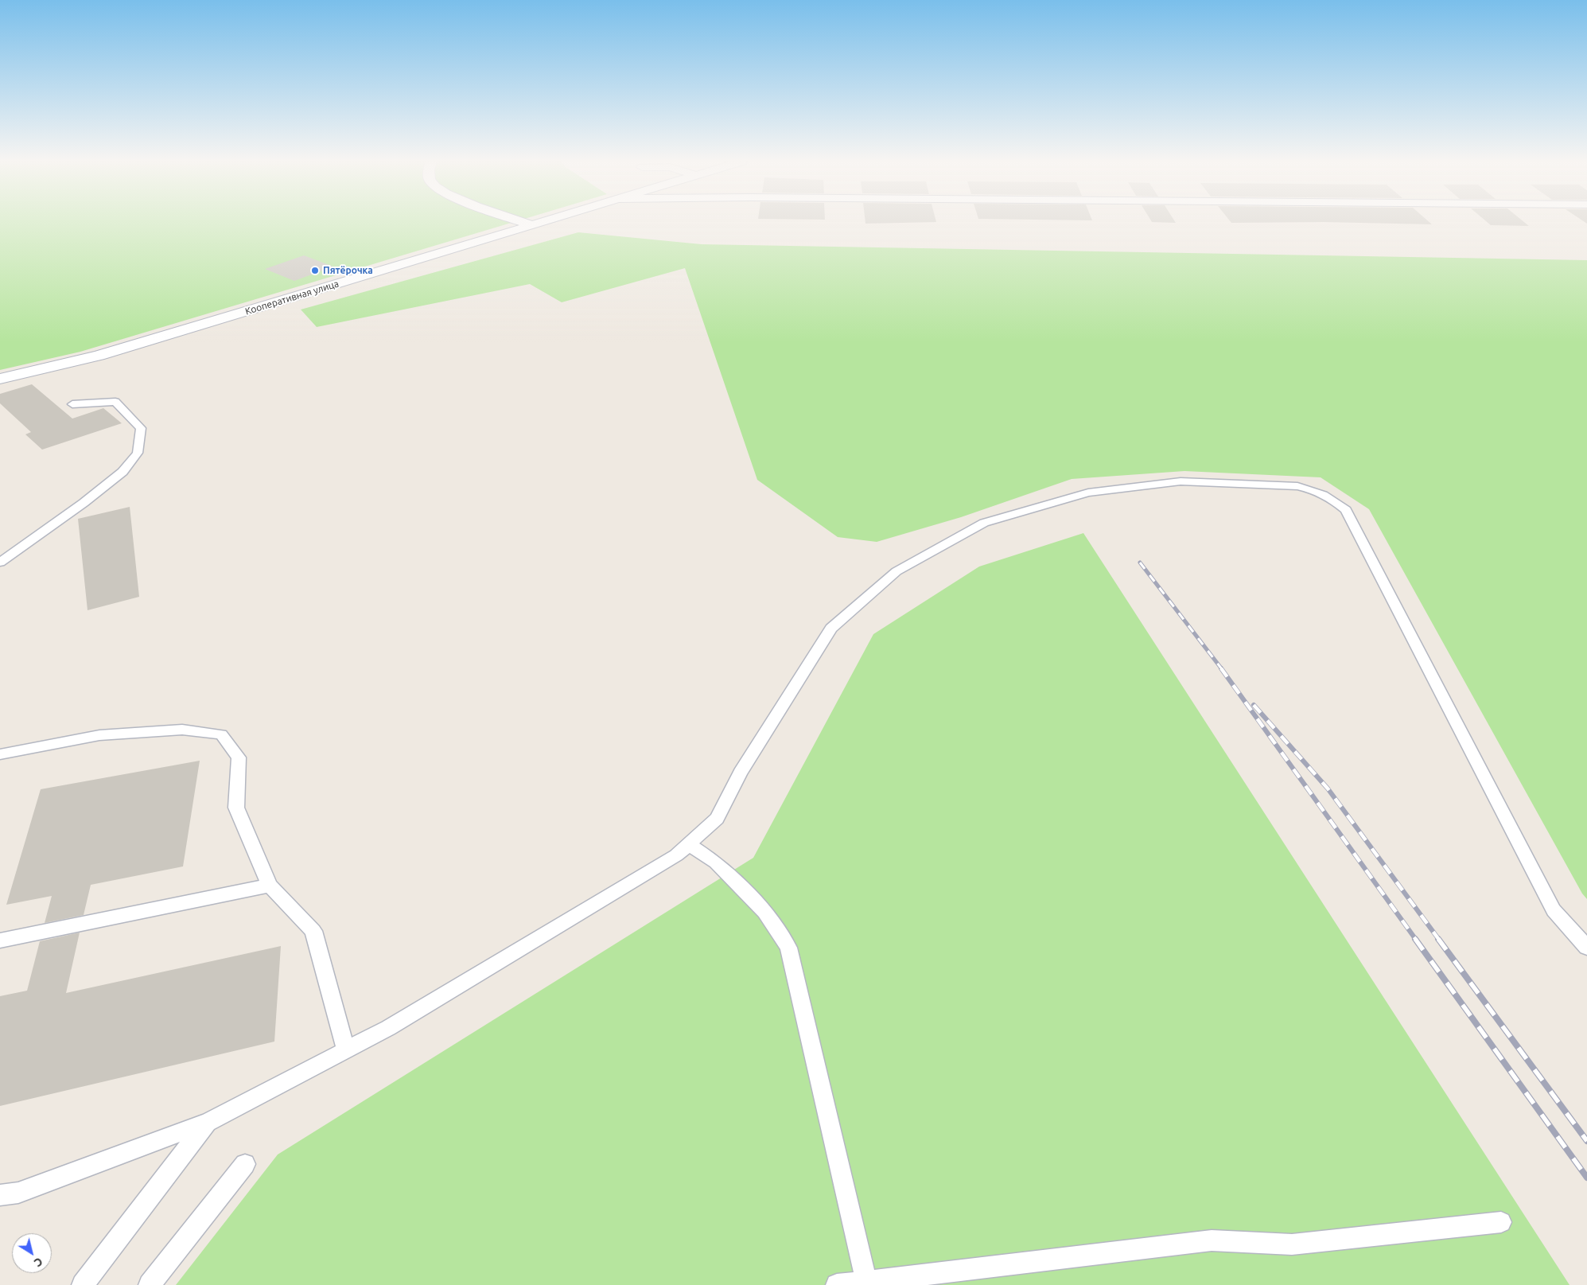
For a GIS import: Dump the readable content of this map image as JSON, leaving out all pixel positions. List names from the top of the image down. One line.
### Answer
{"streets":{"street":["Кооперативная улица"]},"places":["Пятёрочка"],"north":"bottom right"}
